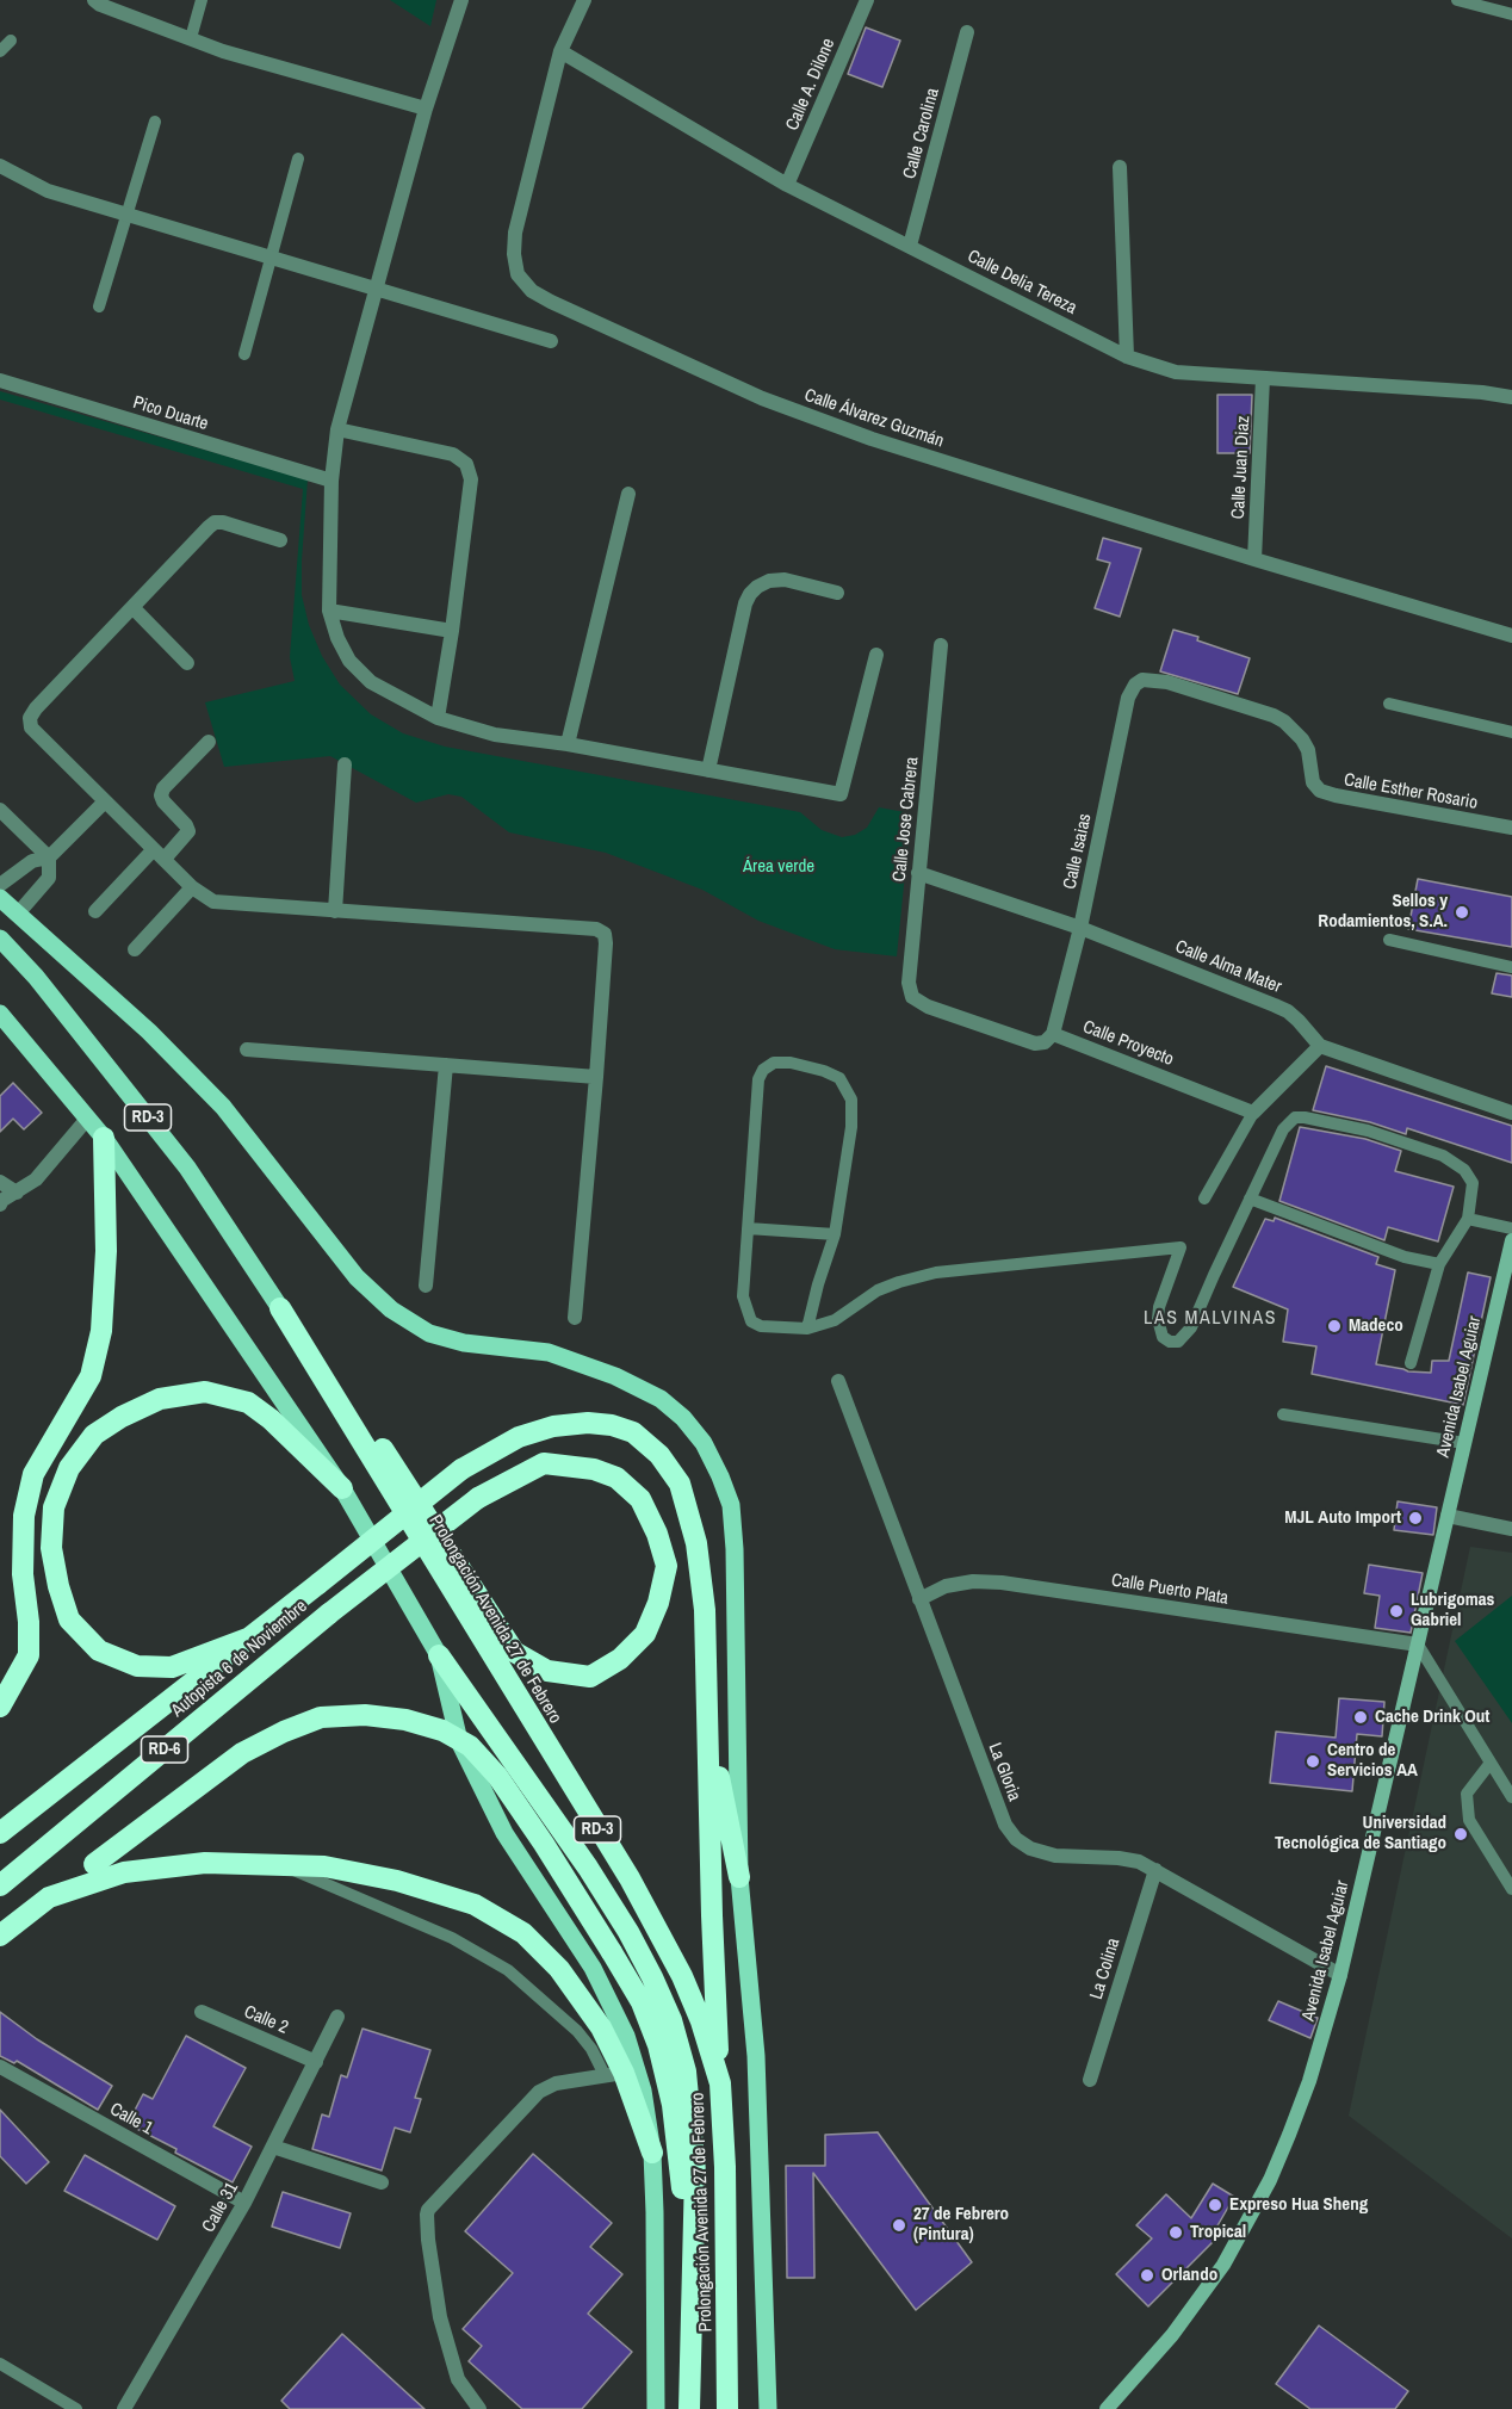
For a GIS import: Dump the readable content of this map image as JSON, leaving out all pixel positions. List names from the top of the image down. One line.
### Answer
{"streets":{"highway":["RD-3","Prolongación Avenida 27 de Febrero","Autopista 6 de Noviembre","RD-6"],"main road":["Avenida Isabel Aguiar"],"street":["Calle A. Dilone","Calle Carolina","Calle Delia Tereza","Pico Duarte","Calle Álvarez Guzmán","Calle Juan Diaz","Calle Esther Rosario","Calle Jose Cabrera","Calle Isaias","Calle Alma Mater","Calle Proyecto","Calle Puerto Plata","La Gloria","La Colina","Calle 2","Calle 1","Calle 31"]},"crossings":[["Calle A. Dilone","Calle Delia Tereza"],["Calle Carolina","Calle Delia Tereza"],["Calle Delia Tereza","Calle Álvarez Guzmán"],["Calle Delia Tereza","Calle Juan Diaz"],["Calle Álvarez Guzmán","Calle Juan Diaz"],["Calle Esther Rosario","Calle Isaias"],["Calle Jose Cabrera","Calle Alma Mater"],["Calle Jose Cabrera","Calle Proyecto"],["Calle Isaias","Calle Alma Mater"],["Calle Isaias","Calle Proyecto"],["Avenida Isabel Aguiar","Calle Puerto Plata"],["Avenida Isabel Aguiar","La Gloria"],["Calle Puerto Plata","La Gloria"],["Prolongación Avenida 27 de Febrero","Autopista 6 de Noviembre"],["La Gloria","La Colina"],["Calle 2","Calle 31"],["Calle 1","Calle 31"]],"districts":["LAS MALVINAS"],"parks":["Área verde"],"places":["Sellos y Rodamientos, S.A.","Madeco","MJL Auto Import","Lubrigomas Gabriel","Cache Drink Out","Centro de Servicios AA","Universidad Tecnológica de Santiago","Expreso Hua Sheng","27 de Febrero (Pintura)","Tropical","Orlando"]}
